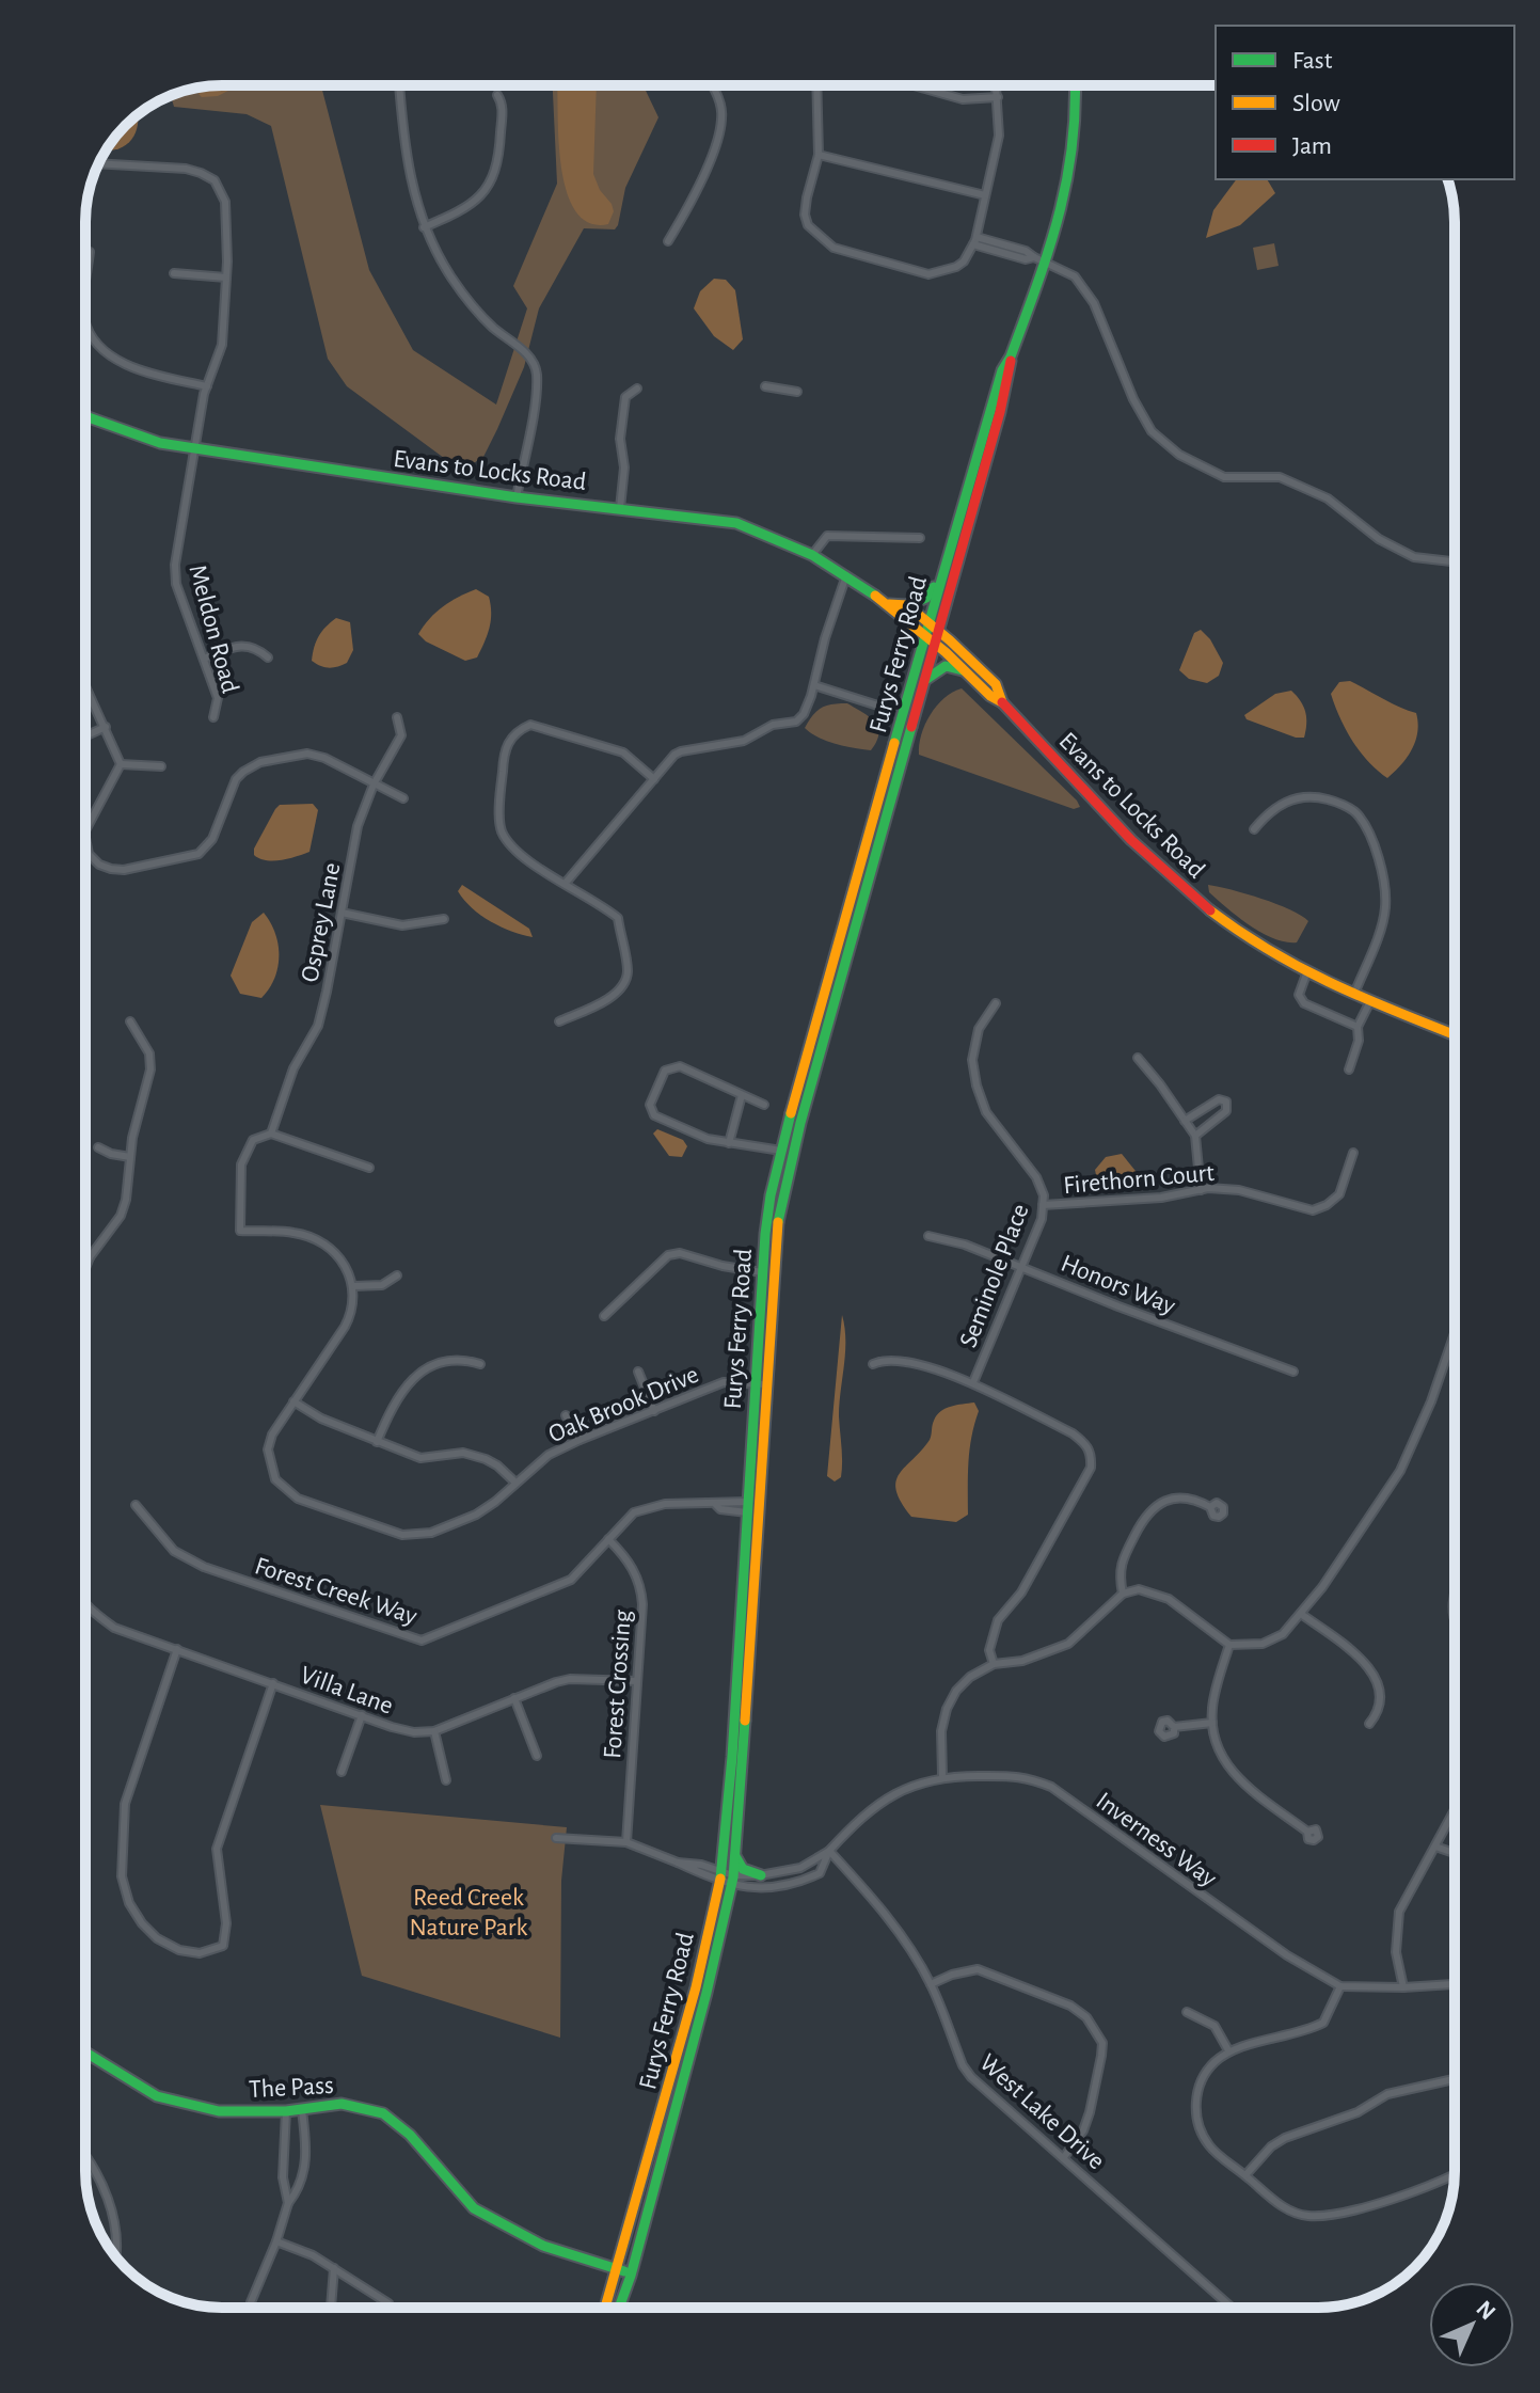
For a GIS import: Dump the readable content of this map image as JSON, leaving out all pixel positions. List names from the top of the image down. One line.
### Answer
{"streets":{"main road":["Evans to Locks Road","Furys Ferry Road","The Pass"],"street":["Meldon Road","Osprey Lane","Firethorn Court","Seminole Place","Honors Way","Oak Brook Drive","Forest Creek Way","Forest Crossing","Villa Lane","Inverness Way","West Lake Drive"]},"crossings":[["Evans to Locks Road","Meldon Road"],["Evans to Locks Road","Furys Ferry Road"],["Furys Ferry Road","Oak Brook Drive"],["Furys Ferry Road","Forest Creek Way"],["Furys Ferry Road","Inverness Way"],["Furys Ferry Road","The Pass"],["Firethorn Court","Seminole Place"],["Seminole Place","Honors Way"],["Forest Creek Way","Forest Crossing"],["Forest Crossing","Villa Lane"],["Forest Crossing","Inverness Way"],["Inverness Way","West Lake Drive"]],"parks":["Reed Creek Nature Park"],"legend":["Fast","Slow","Jam"],"north":"top right"}
